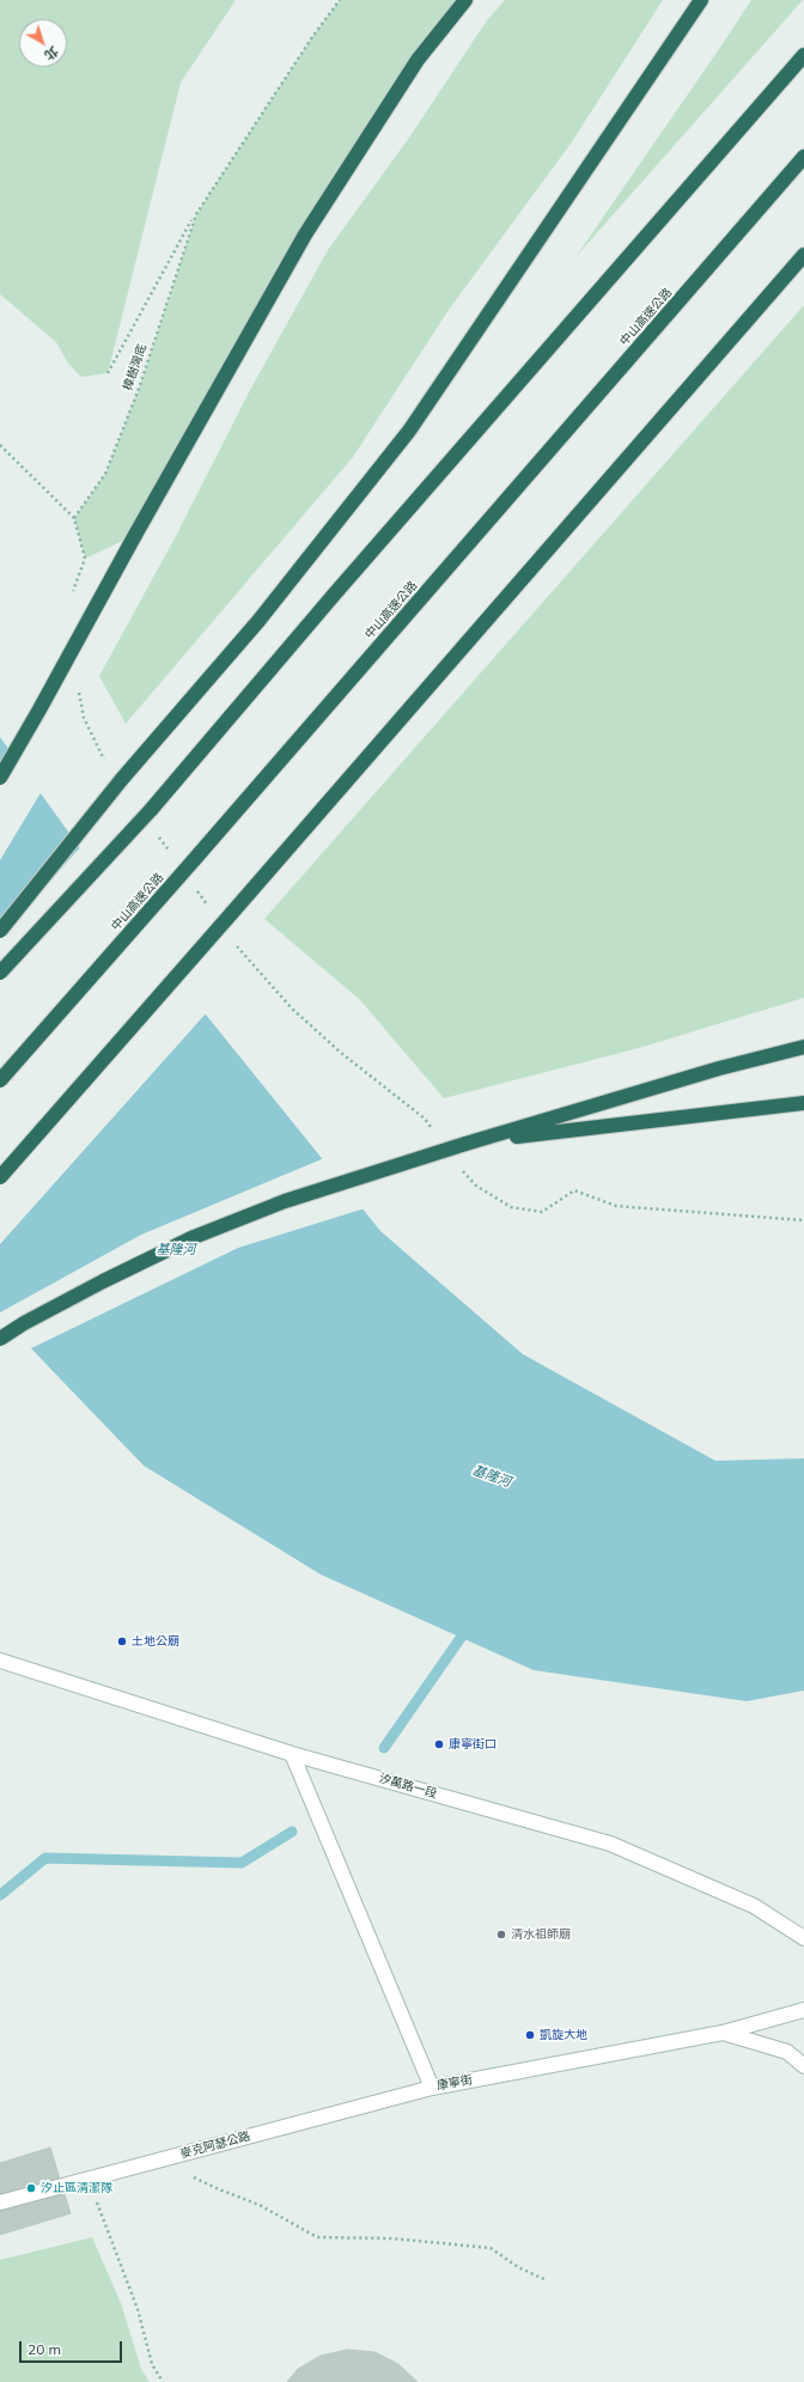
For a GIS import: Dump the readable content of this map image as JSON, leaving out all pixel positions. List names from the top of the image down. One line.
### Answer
{"streets":{"highway":["中山高速公路"],"street":["汐萬路一段","康寧街","麥克阿瑟公路"],"path":["樟樹灣底"]},"crossings":[["汐萬路一段","康寧街"],["康寧街","麥克阿瑟公路"]],"water":["基隆河"],"places":["土地公廟","康寧街口","清水祖師廟","凱旋大地","汐止區清潔隊"],"scale_bar":"20 m","north":"bottom right"}
